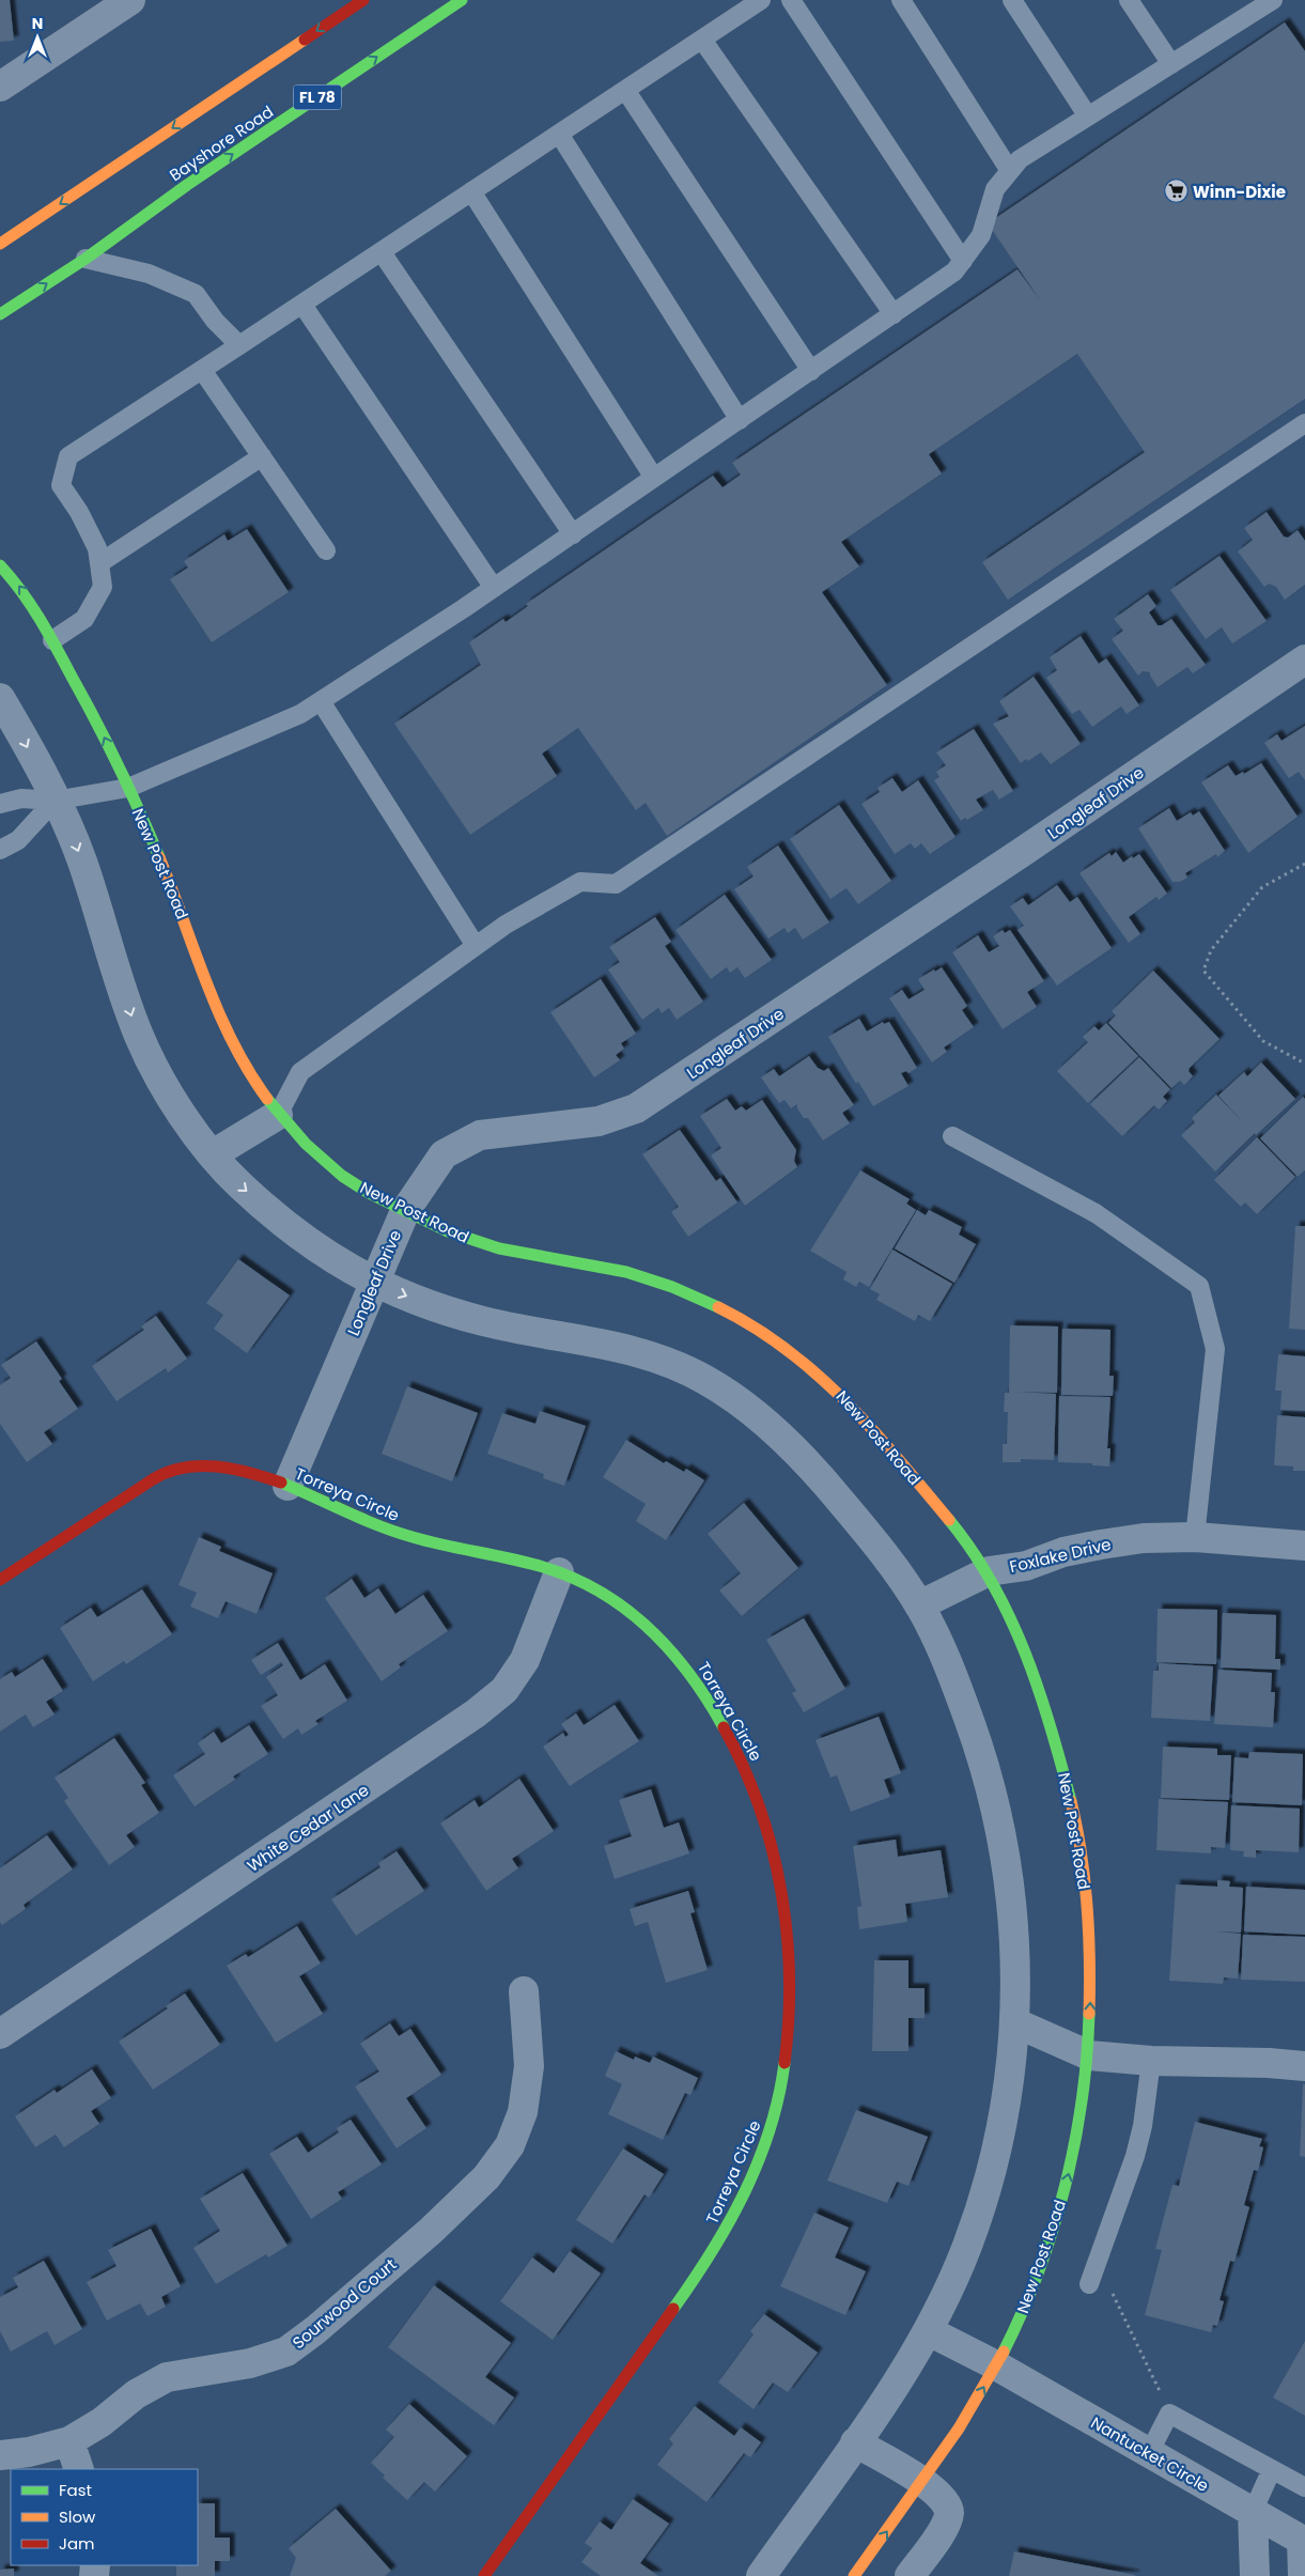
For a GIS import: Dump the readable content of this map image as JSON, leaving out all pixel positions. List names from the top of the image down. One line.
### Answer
{"streets":{"street":["FL 78","Bayshore Road","Longleaf Drive","New Post Road","Torreya Circle","Foxlake Drive","White Cedar Lane","Sourwood Court","Nantucket Circle"]},"crossings":[["Longleaf Drive","New Post Road"],["Longleaf Drive","Torreya Circle"],["New Post Road","Foxlake Drive"],["New Post Road","Nantucket Circle"],["Torreya Circle","White Cedar Lane"]],"places":{"supermarket":["Winn-Dixie"]},"legend":["Fast","Slow","Jam"],"north":"top"}
